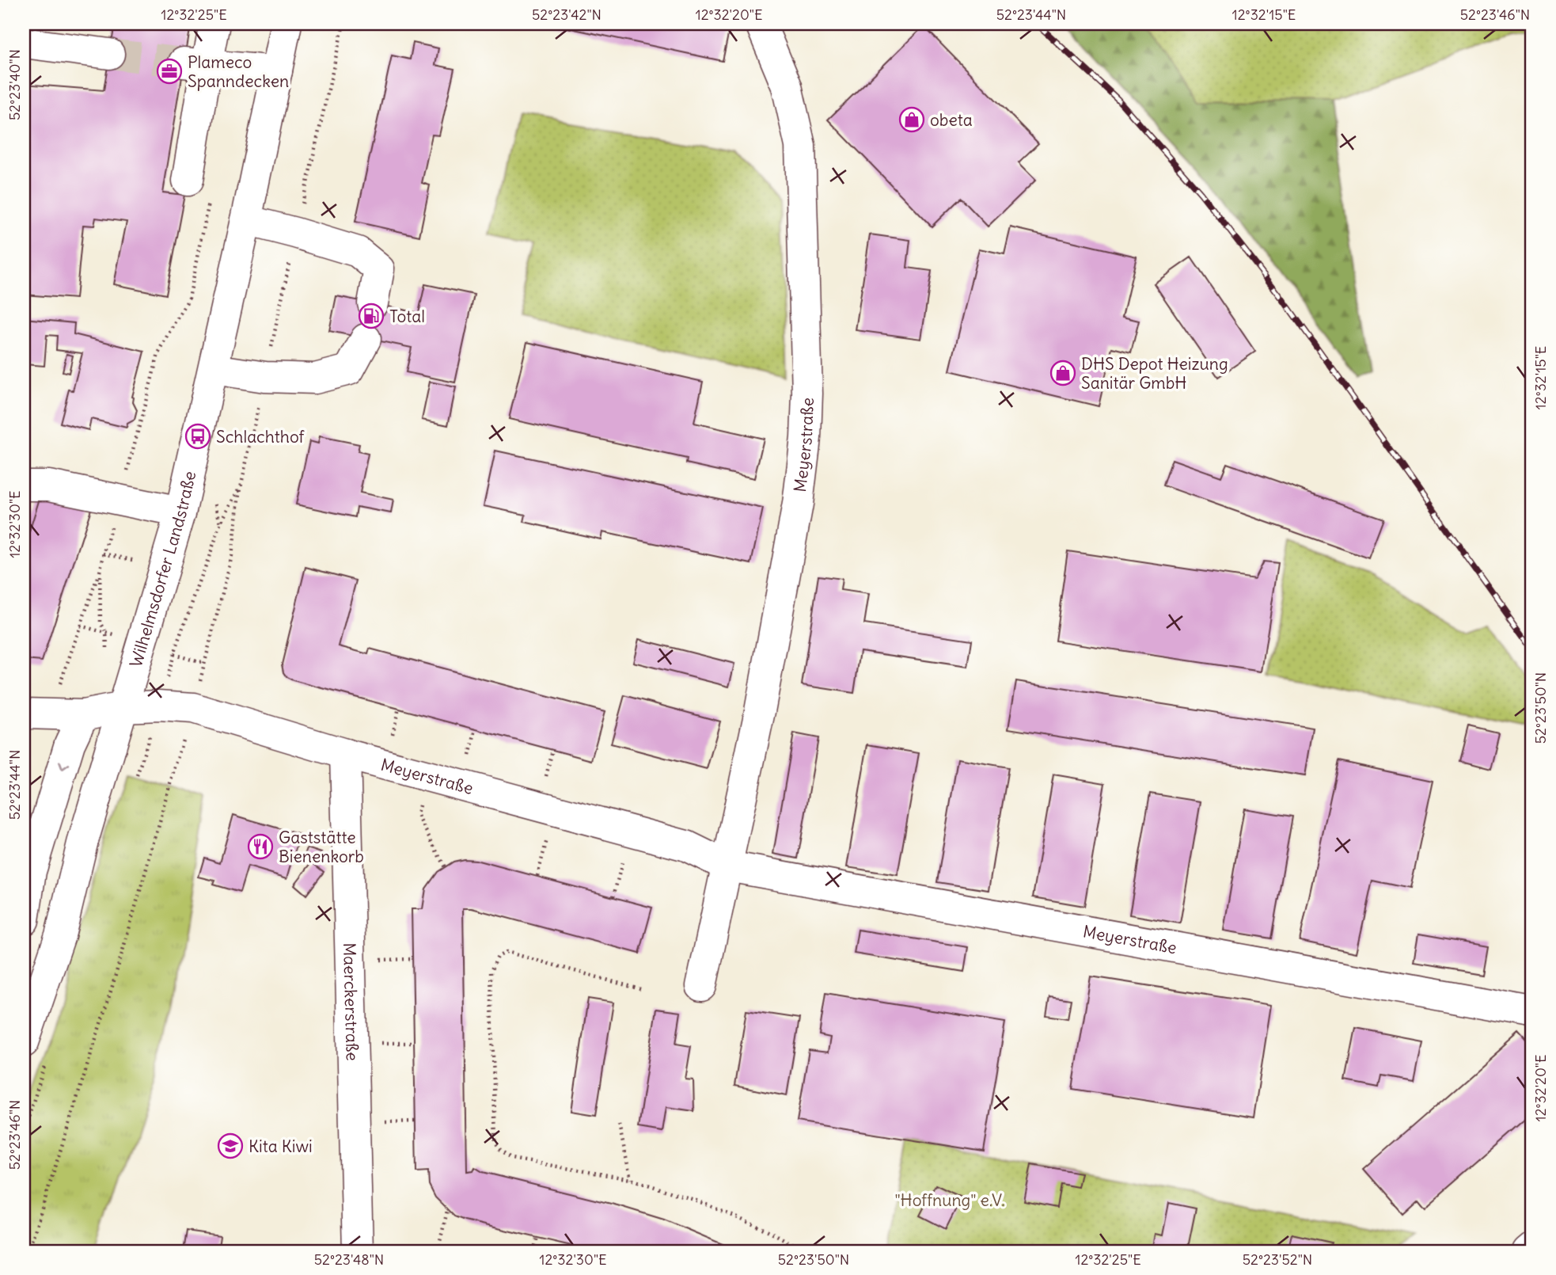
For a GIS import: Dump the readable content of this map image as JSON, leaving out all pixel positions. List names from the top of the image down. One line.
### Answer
{"streets":{"street":["Meyerstraße","Wilhelmsdorfer Landstraße","Maerckerstraße"]},"crossings":[["Meyerstraße","Wilhelmsdorfer Landstraße"],["Meyerstraße","Maerckerstraße"]],"parks":["\"Hoffnung\" e.V."],"places":{"office":["Plameco Spanndecken"],"shop":["obeta","DHS Depot Heizung Sanitär GmbH"],"fuel station":["Total"],"bus stop":["Schlachthof"],"restaurant":["Gaststätte Bienenkorb"],"school or university":["Kita Kiwi"]},"coordinates":["12°32'25\"E","52°23'42\"N","12°32'20\"E","52°23'44\"N","12°32'15\"E","52°23'46\"N","52°23'40\"N","12°32'30\"E","52°23'50\"N","52°23'48\"N","52°23'52\"N"]}
